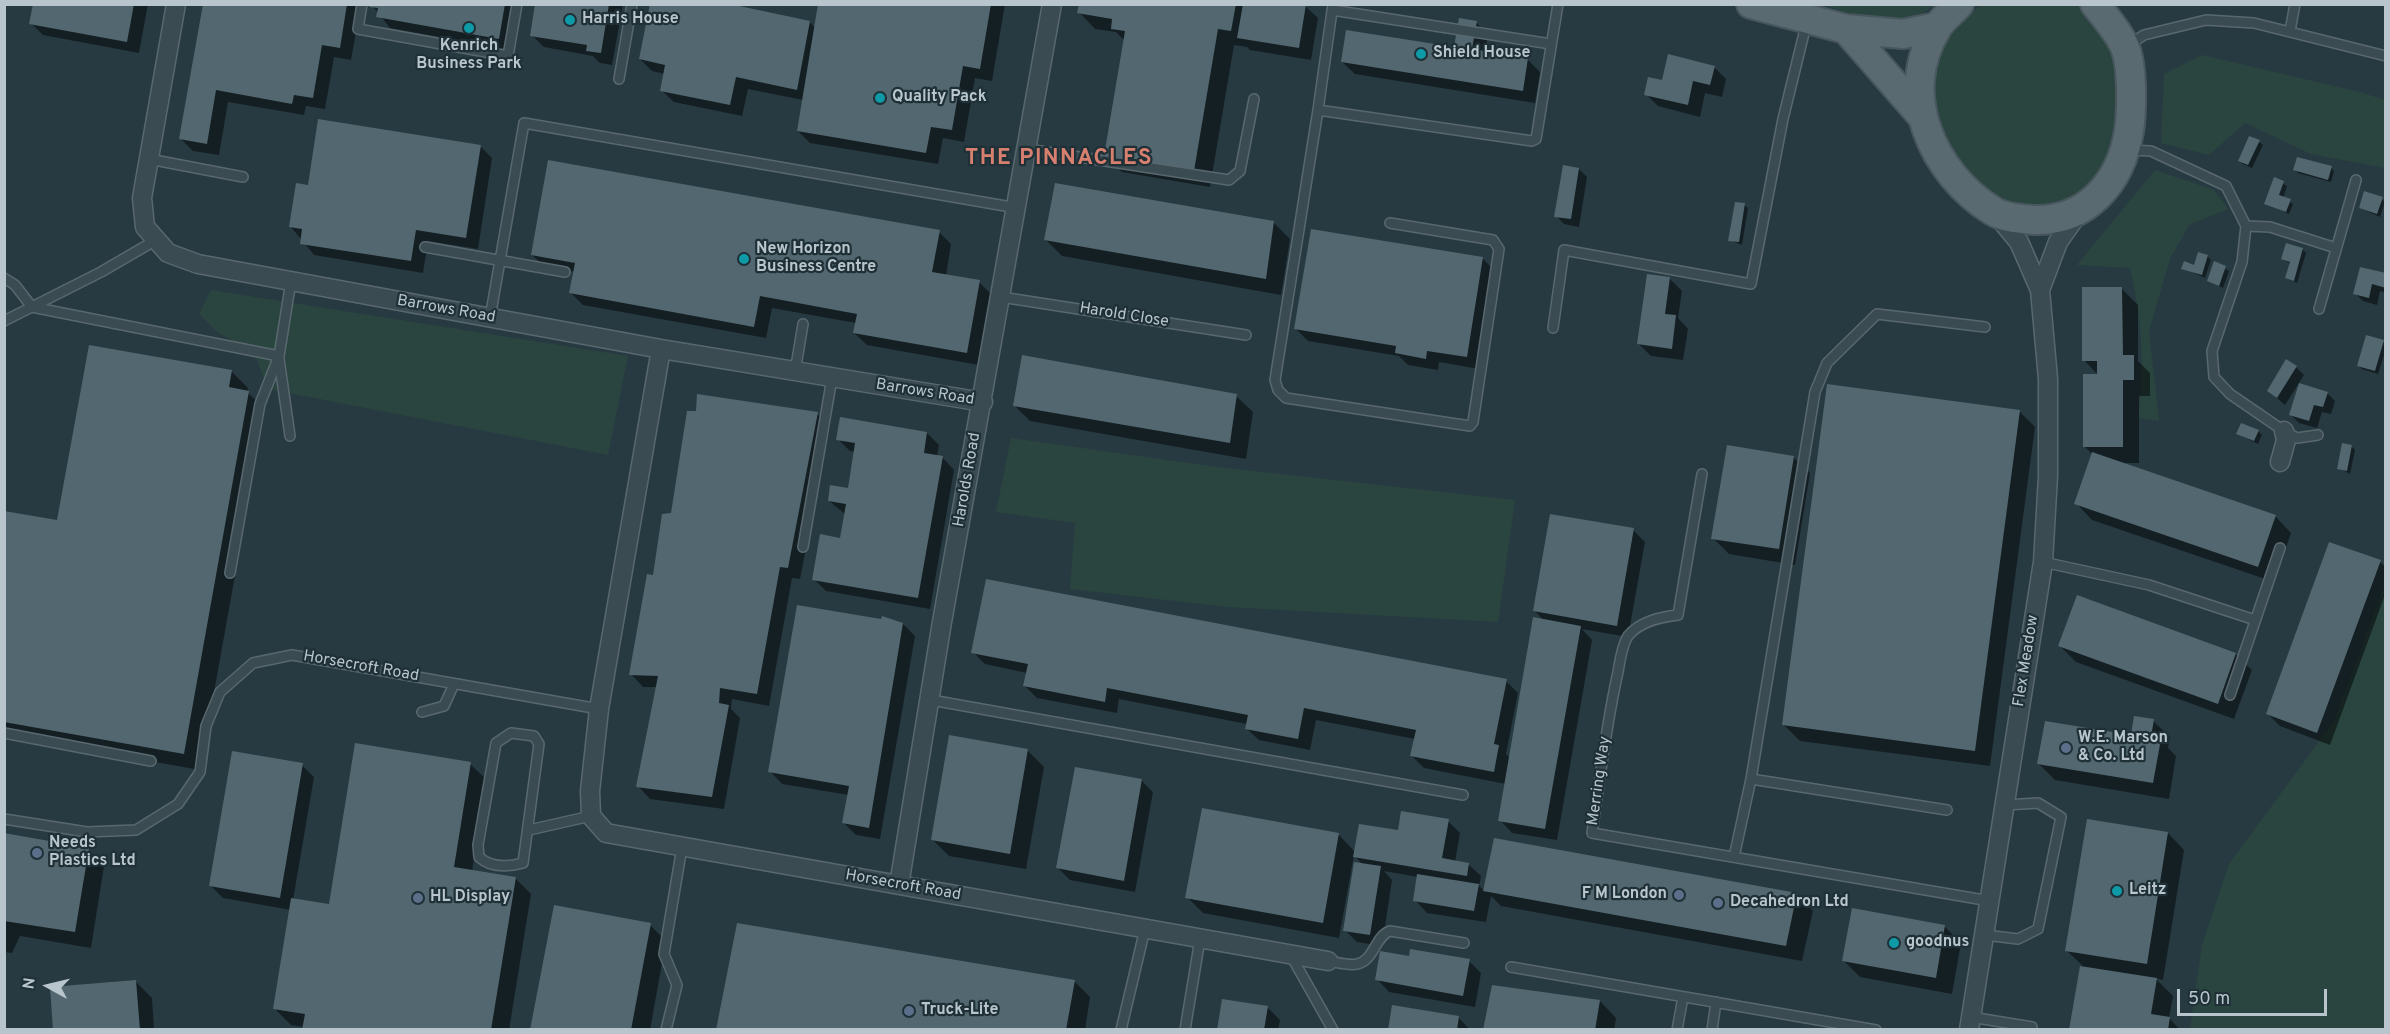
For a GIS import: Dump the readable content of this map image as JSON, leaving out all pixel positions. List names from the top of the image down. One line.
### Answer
{"streets":{"street":["Barrows Road","Harolds Road","Flex Meadow","Horsecroft Road"],"lane":["Harold Close","Merring Way"]},"crossings":[["Barrows Road","Harolds Road"],["Harold Close","Harolds Road"],["Harolds Road","Horsecroft Road"],["Flex Meadow","Merring Way"]],"districts":["THE PINNACLES"],"places":["Harris House","Kenrich Business Park","Shield House","Quality Pack","New Horizon Business Centre","W.E. Marson & Co. Ltd","Needs Plastics Ltd","Leitz","F M London","HL Display","Decahedron Ltd","goodnus","Truck-Lite"],"scale_bar":"50 m","north":"left"}
